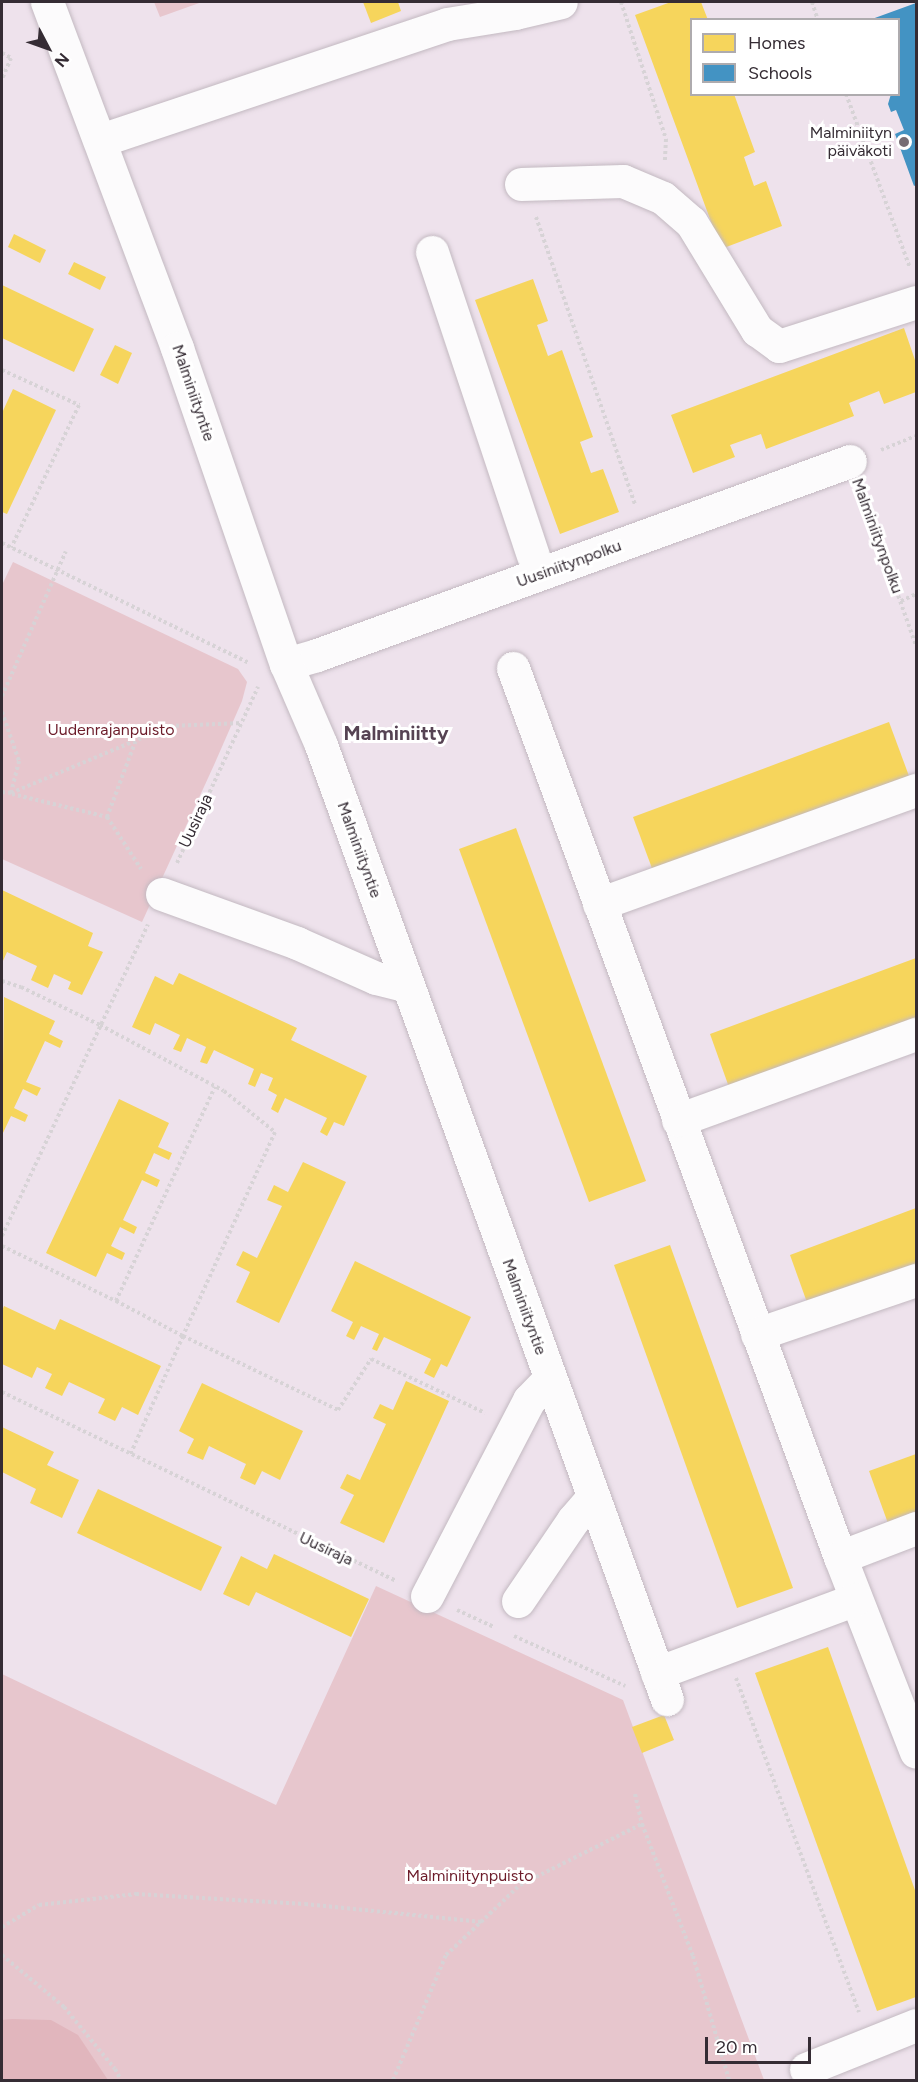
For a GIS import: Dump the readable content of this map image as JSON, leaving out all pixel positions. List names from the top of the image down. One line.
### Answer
{"streets":{"street":["Malminiityntie","Uusiniitynpolku"],"path":["Malminiitynpolku","Uusiraja"]},"crossings":[["Malminiityntie","Uusiniitynpolku"],["Malminiityntie","Uusiraja"],["Malminiitynpolku","Uusiniitynpolku"],["Uusiniitynpolku","Uusiraja"]],"districts":["Malminiitty"],"parks":["Uudenrajanpuisto","Malminiitynpuisto"],"places":["Malminiityn päiväkoti"],"legend":["Homes","Schools"],"scale_bar":"20 m","north":"bottom right"}
